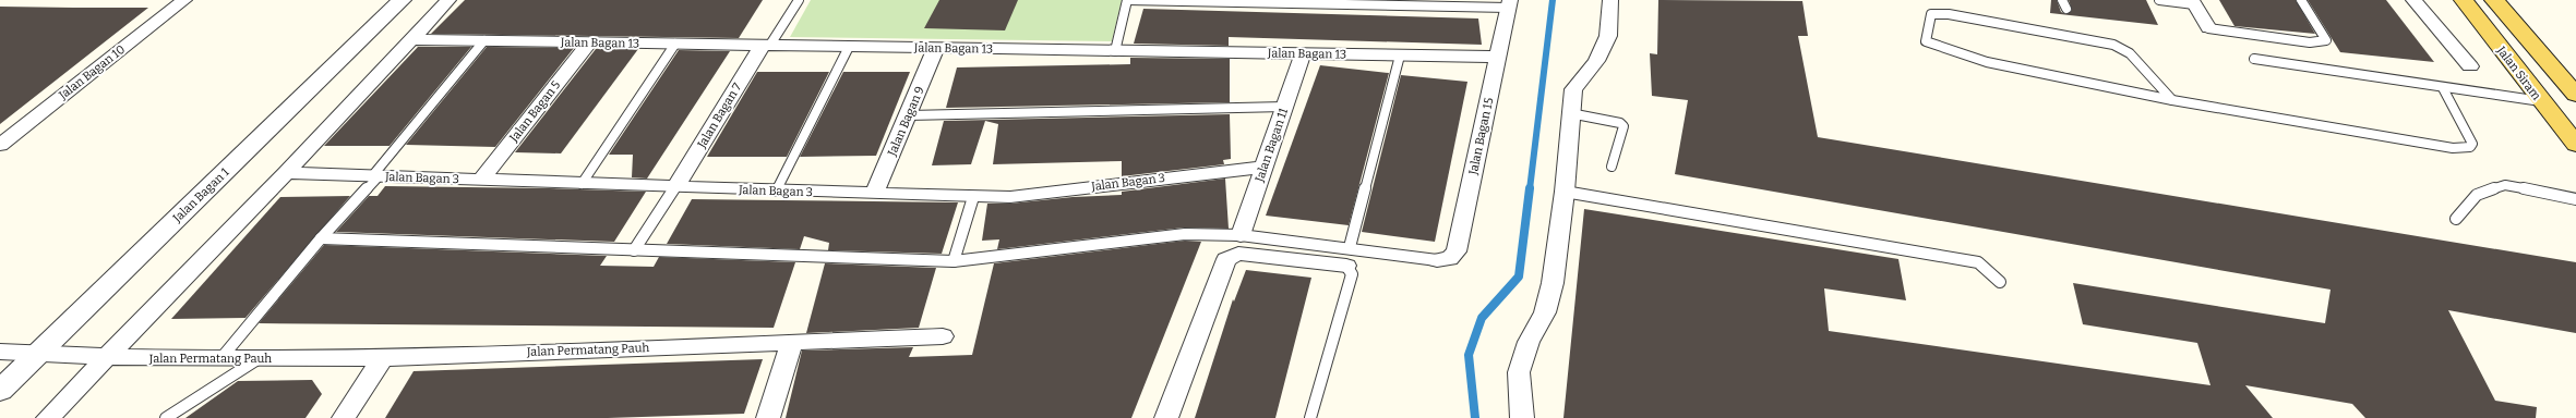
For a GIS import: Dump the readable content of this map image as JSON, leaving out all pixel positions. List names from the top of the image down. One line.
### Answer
{"streets":{"main road":["Jalan Siram"],"street":["Jalan Bagan 13","Jalan Bagan 10","Jalan Bagan 5","Jalan Bagan 7","Jalan Bagan 9","Jalan Bagan 15","Jalan Bagan 11","Jalan Bagan 3","Jalan Bagan 1","Jalan Permatang Pauh"]},"crossings":[["Jalan Bagan 13","Jalan Bagan 5"],["Jalan Bagan 13","Jalan Bagan 7"],["Jalan Bagan 13","Jalan Bagan 9"],["Jalan Bagan 13","Jalan Bagan 15"],["Jalan Bagan 13","Jalan Bagan 11"],["Jalan Bagan 5","Jalan Bagan 3"],["Jalan Bagan 7","Jalan Bagan 3"],["Jalan Bagan 9","Jalan Bagan 3"],["Jalan Bagan 11","Jalan Bagan 3"],["Jalan Bagan 1","Jalan Permatang Pauh"]]}
